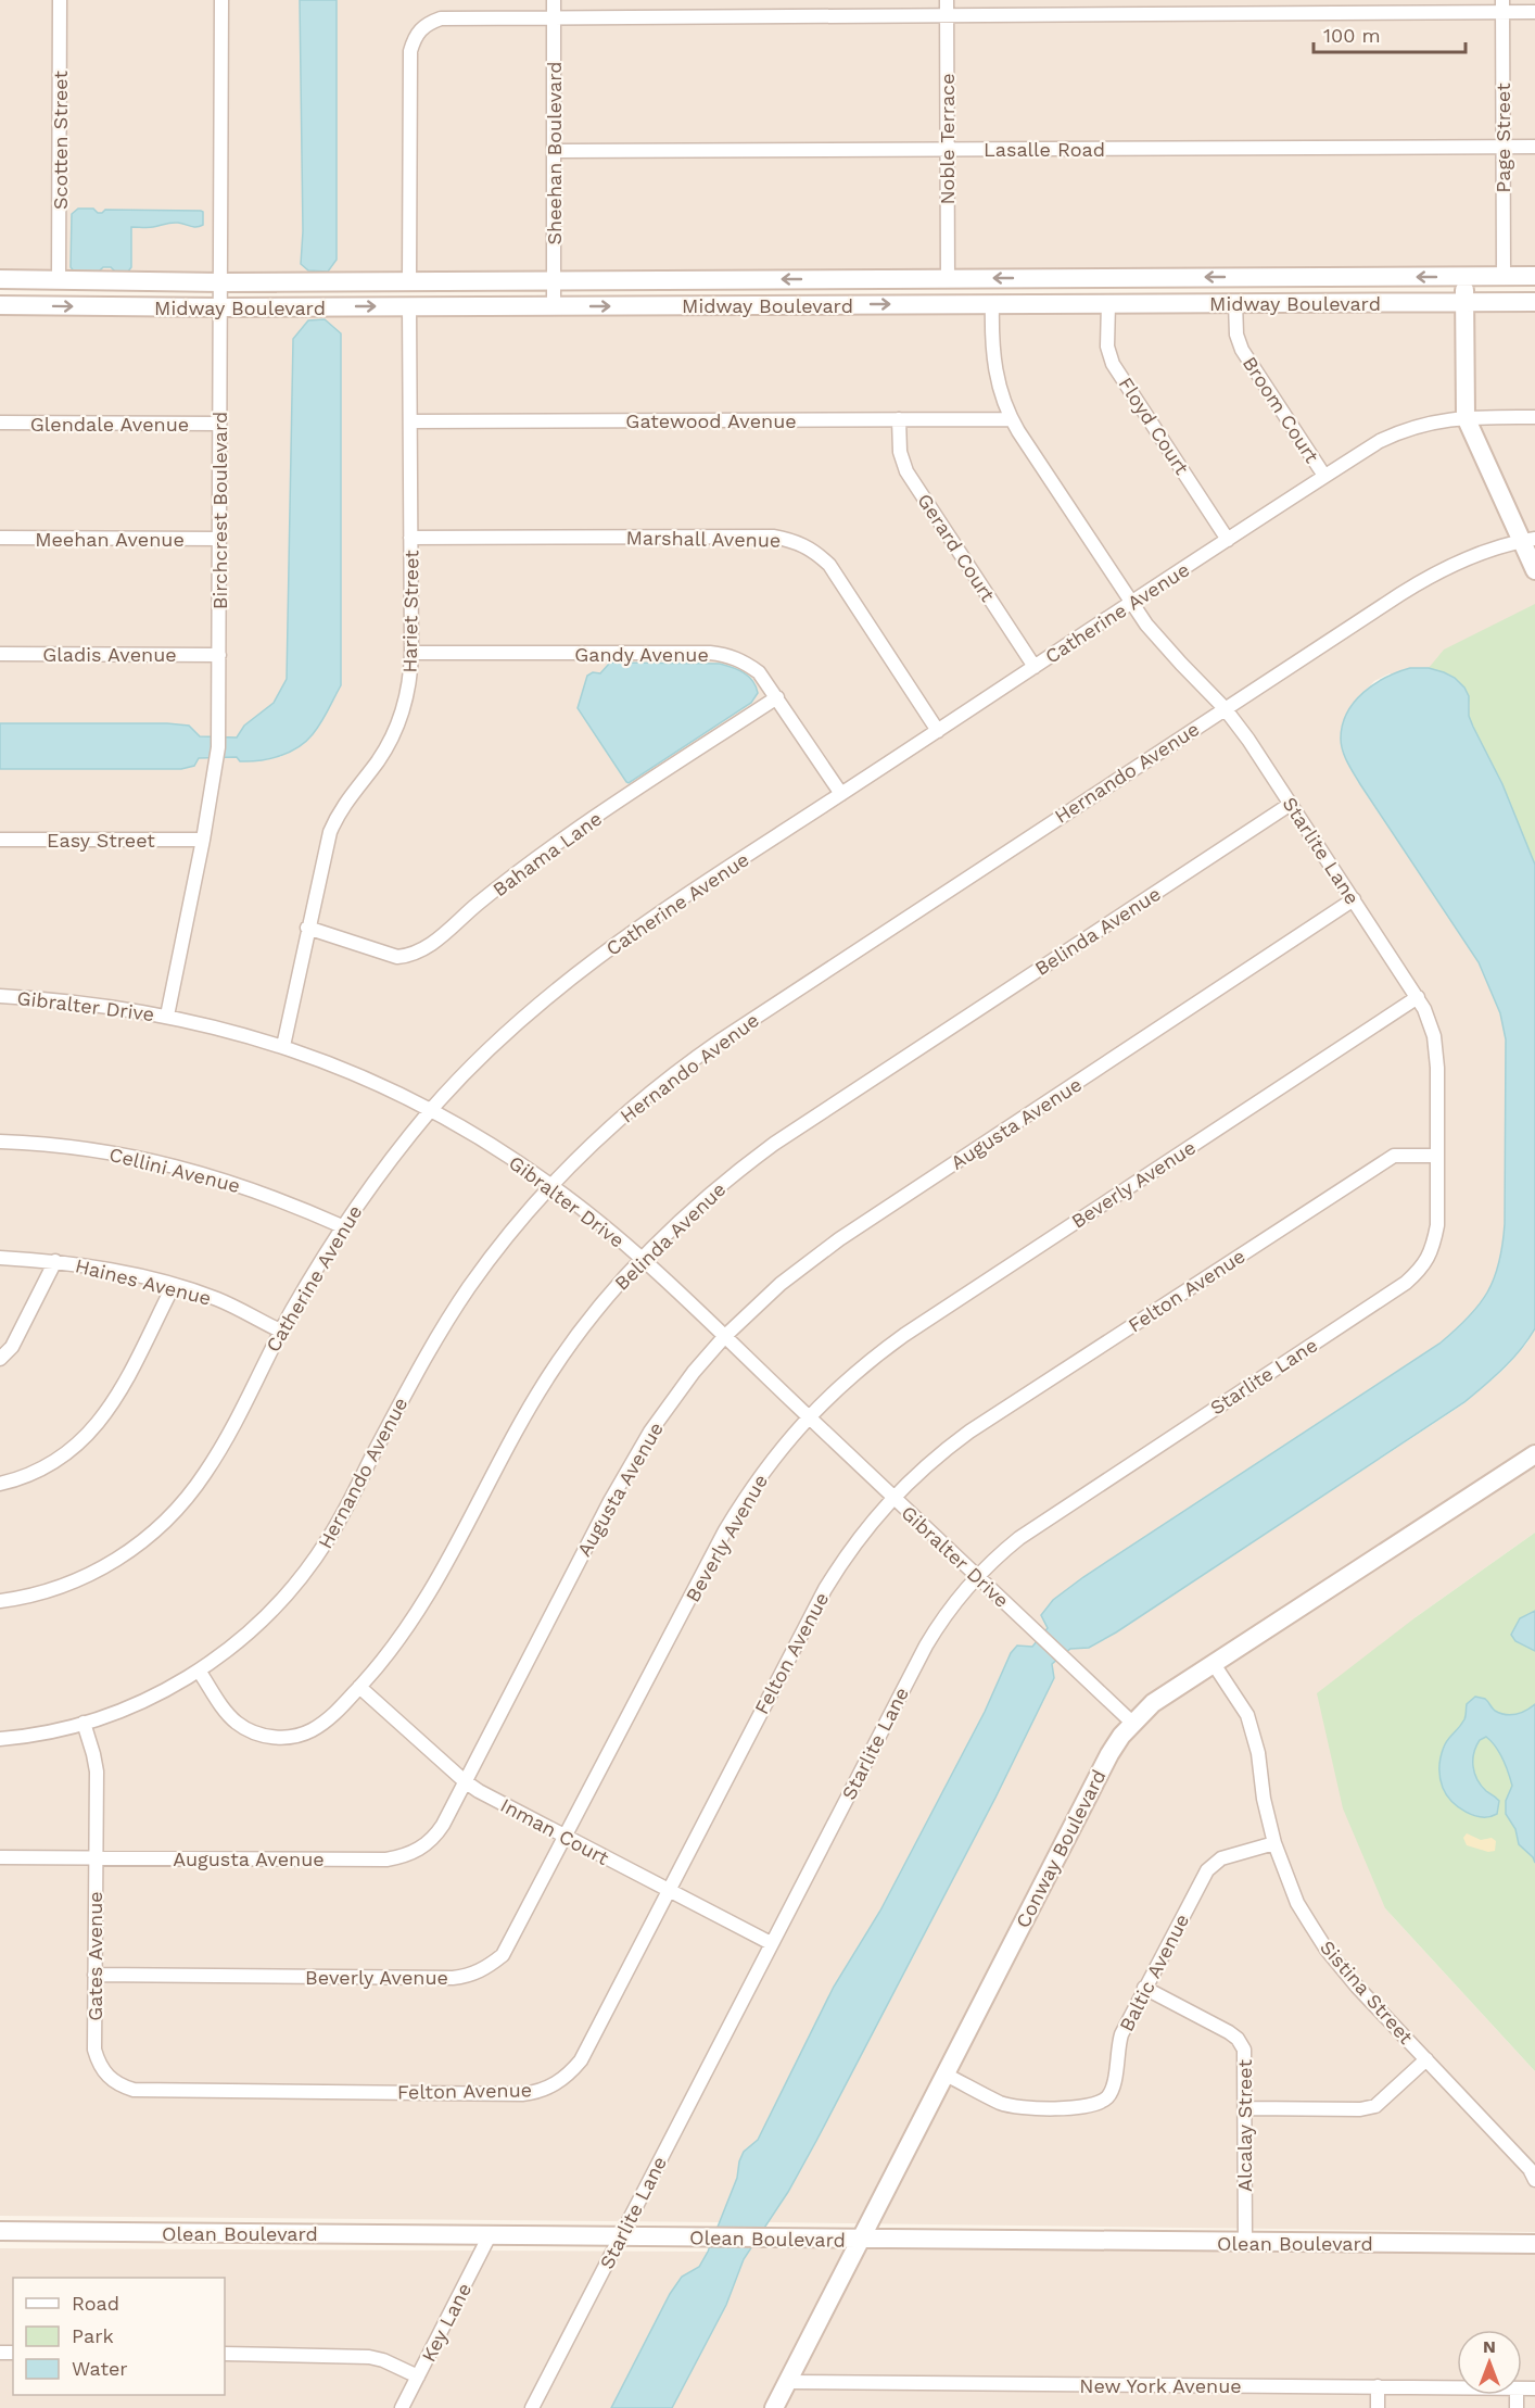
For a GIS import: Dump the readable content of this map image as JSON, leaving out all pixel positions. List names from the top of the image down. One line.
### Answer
{"streets":{"street":["Page Street","Noble Terrace","Scotten Street","Lasalle Road","Sheehan Boulevard","Midway Boulevard","Broom Court","Gatewood Avenue","Glendale Avenue","Floyd Court","Birchcrest Boulevard","Meehan Avenue","Marshall Avenue","Gerard Court","Hariet Street","Catherine Avenue","Gladis Avenue","Gandy Avenue","Hernando Avenue","Easy Street","Starlite Lane","Bahama Lane","Belinda Avenue","Gibralter Drive","Augusta Avenue","Cellini Avenue","Beverly Avenue","Haines Avenue","Felton Avenue","Inman Court","Conway Boulevard","Gates Avenue","Baltic Avenue","Sistina Street","Alcalay Street","Olean Boulevard","Key Lane","New York Avenue"]},"crossings":[["Page Street","Lasalle Road"],["Page Street","Midway Boulevard"],["Noble Terrace","Lasalle Road"],["Noble Terrace","Midway Boulevard"],["Scotten Street","Midway Boulevard"],["Lasalle Road","Sheehan Boulevard"],["Sheehan Boulevard","Midway Boulevard"],["Midway Boulevard","Broom Court"],["Midway Boulevard","Floyd Court"],["Midway Boulevard","Birchcrest Boulevard"],["Midway Boulevard","Hariet Street"],["Midway Boulevard","Starlite Lane"],["Broom Court","Catherine Avenue"],["Gatewood Avenue","Gerard Court"],["Gatewood Avenue","Hariet Street"],["Gatewood Avenue","Starlite Lane"],["Glendale Avenue","Birchcrest Boulevard"],["Floyd Court","Catherine Avenue"],["Birchcrest Boulevard","Meehan Avenue"],["Birchcrest Boulevard","Gladis Avenue"],["Birchcrest Boulevard","Easy Street"],["Birchcrest Boulevard","Gibralter Drive"],["Marshall Avenue","Hariet Street"],["Marshall Avenue","Catherine Avenue"],["Gerard Court","Catherine Avenue"],["Hariet Street","Gandy Avenue"],["Hariet Street","Bahama Lane"],["Hariet Street","Gibralter Drive"],["Catherine Avenue","Gandy Avenue"],["Catherine Avenue","Starlite Lane"],["Catherine Avenue","Gibralter Drive"],["Catherine Avenue","Cellini Avenue"],["Catherine Avenue","Haines Avenue"],["Gandy Avenue","Bahama Lane"],["Hernando Avenue","Starlite Lane"],["Hernando Avenue","Belinda Avenue"],["Hernando Avenue","Gibralter Drive"],["Hernando Avenue","Gates Avenue"],["Starlite Lane","Belinda Avenue"],["Starlite Lane","Gibralter Drive"],["Starlite Lane","Augusta Avenue"],["Starlite Lane","Beverly Avenue"],["Starlite Lane","Felton Avenue"],["Starlite Lane","Inman Court"],["Starlite Lane","Olean Boulevard"],["Belinda Avenue","Gibralter Drive"],["Belinda Avenue","Inman Court"],["Gibralter Drive","Augusta Avenue"],["Gibralter Drive","Beverly Avenue"],["Gibralter Drive","Felton Avenue"],["Gibralter Drive","Conway Boulevard"],["Augusta Avenue","Inman Court"],["Augusta Avenue","Gates Avenue"],["Beverly Avenue","Inman Court"],["Beverly Avenue","Gates Avenue"],["Felton Avenue","Inman Court"],["Felton Avenue","Gates Avenue"],["Conway Boulevard","Baltic Avenue"],["Conway Boulevard","Sistina Street"],["Conway Boulevard","Olean Boulevard"],["Conway Boulevard","New York Avenue"],["Baltic Avenue","Sistina Street"],["Baltic Avenue","Alcalay Street"],["Alcalay Street","Olean Boulevard"],["Olean Boulevard","Key Lane"]],"legend":["Road","Park","Water"],"scale_bar":"100 m","north":"top"}
